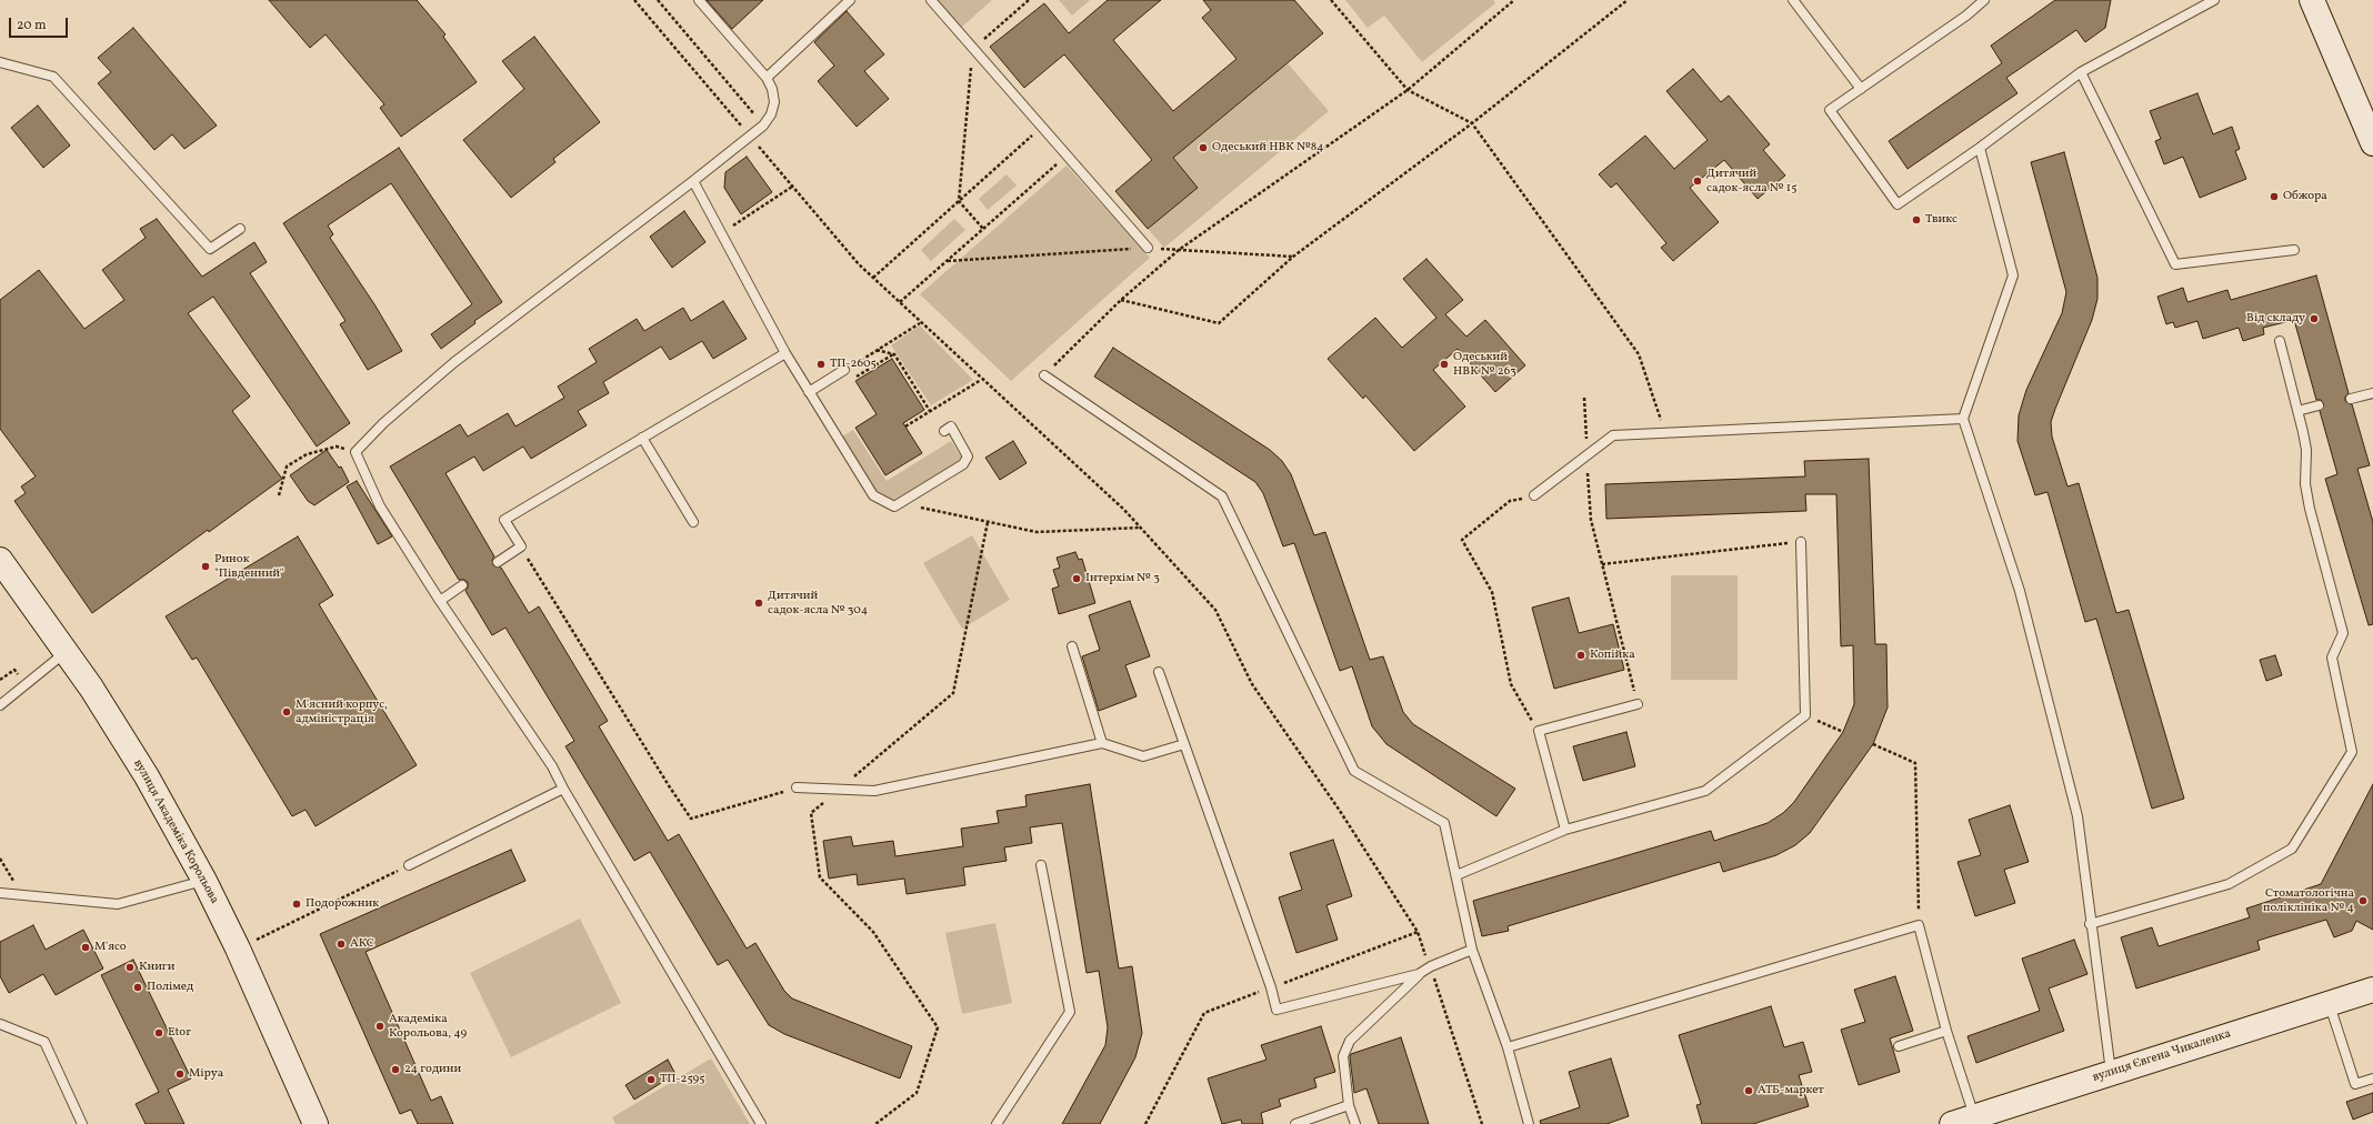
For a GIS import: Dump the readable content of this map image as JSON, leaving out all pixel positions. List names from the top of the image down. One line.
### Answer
{"streets":{"main road":["вулиця Академіка Корольова","вулиця Євгена Чикаленка"]},"places":["Одеський НВК №84","Дитячий садок-ясла № 15","Обжора","Твикс","Від складу","ТП-2605","Одеський НВК № 263","Ринок \"Південний\"","Інтерхім № 3","Дитячий садок-ясла № 304","Копійка","М'ясний корпус, адміністрація","Стоматологічна поліклініка № 4","Подорожник","АКС","М'ясо","Книги","Полімед","Академіка Корольова, 49","Etor","24 години","Міруа","ТП-2595","АТБ-маркет"],"scale_bar":"20 m"}
